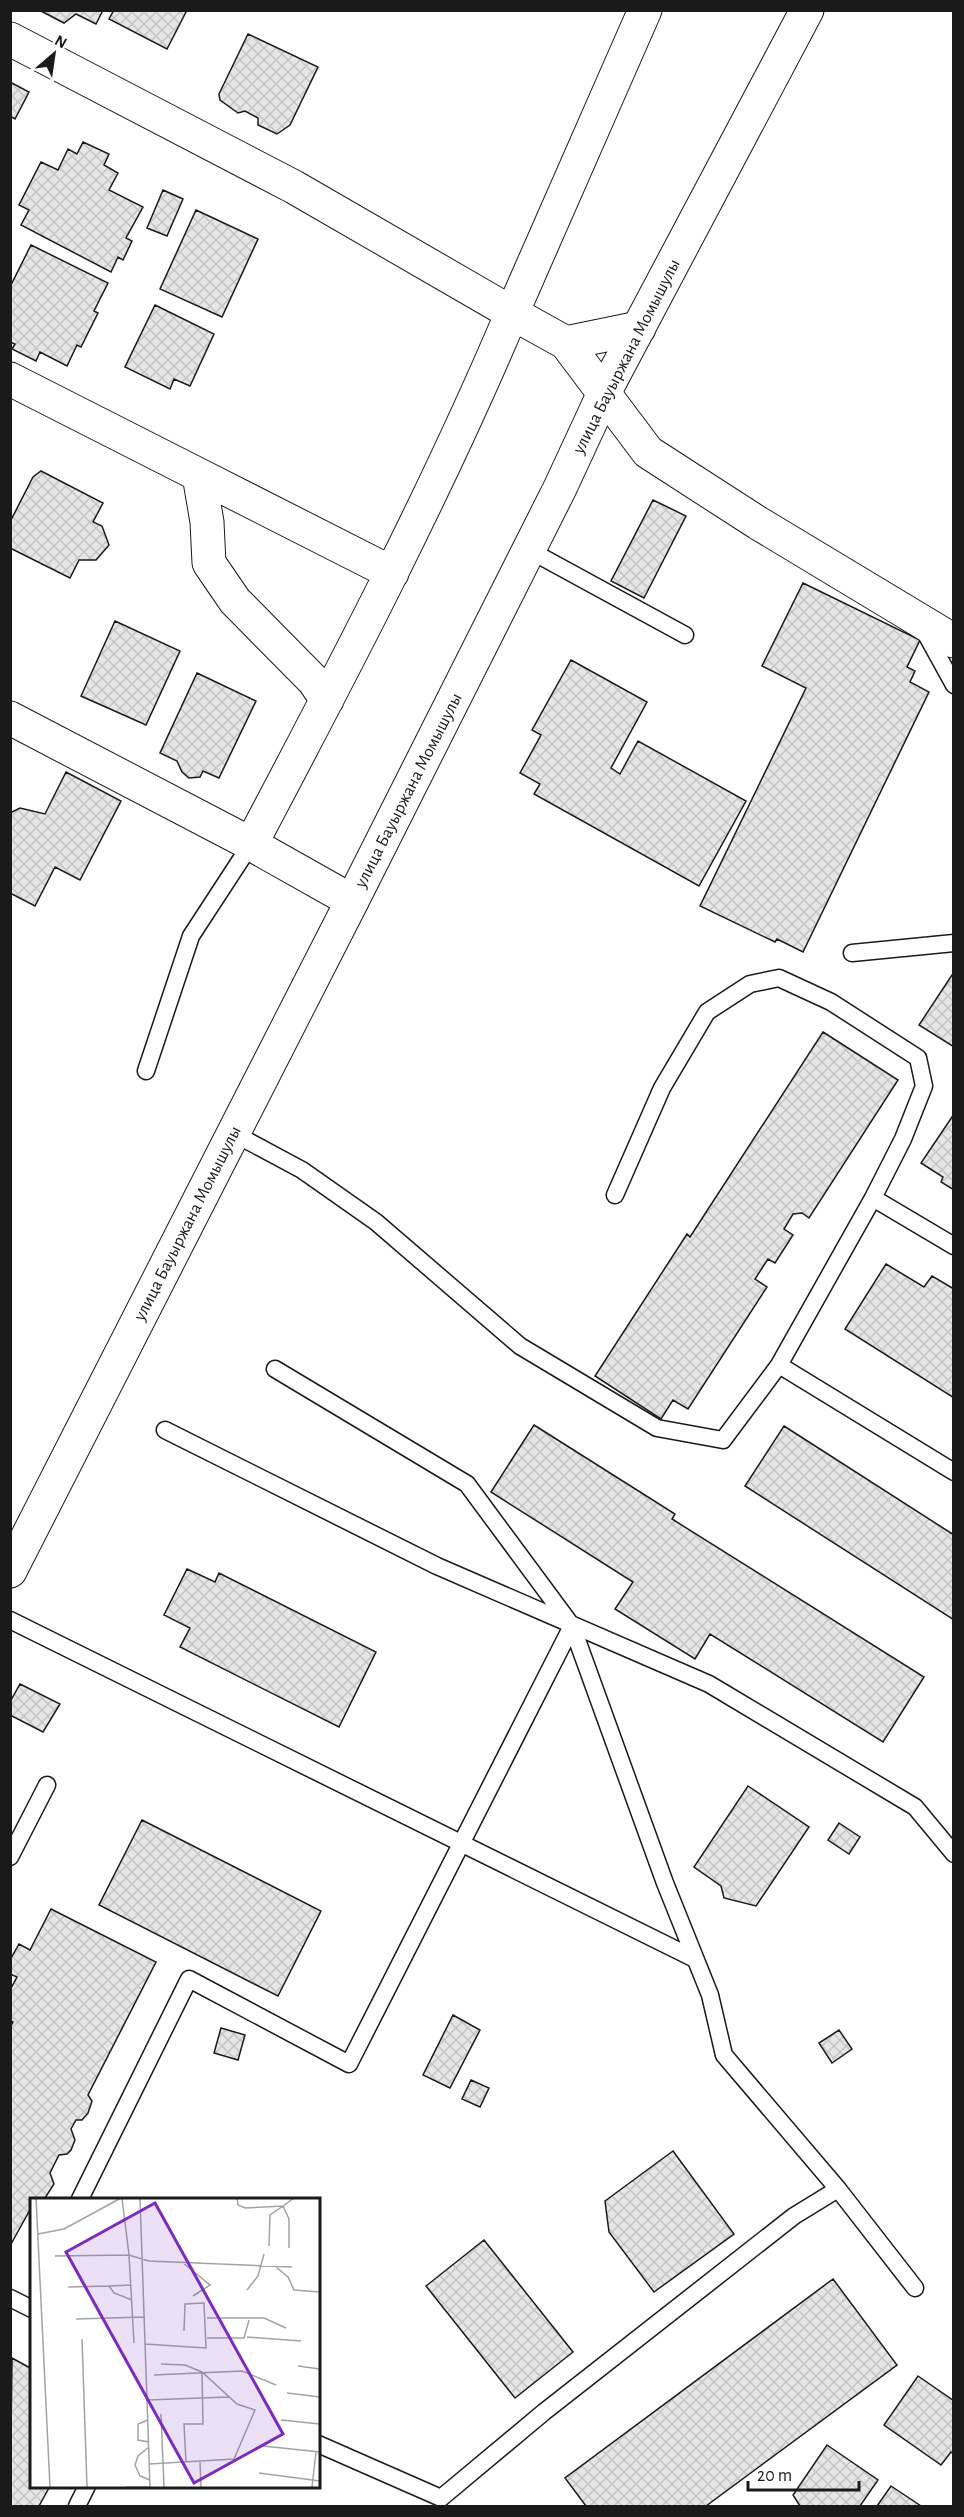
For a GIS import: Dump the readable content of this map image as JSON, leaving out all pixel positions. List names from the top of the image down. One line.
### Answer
{"streets":{"street":["улица Бауыржана Момышулы"]},"scale_bar":"20 m","north":"top right"}
